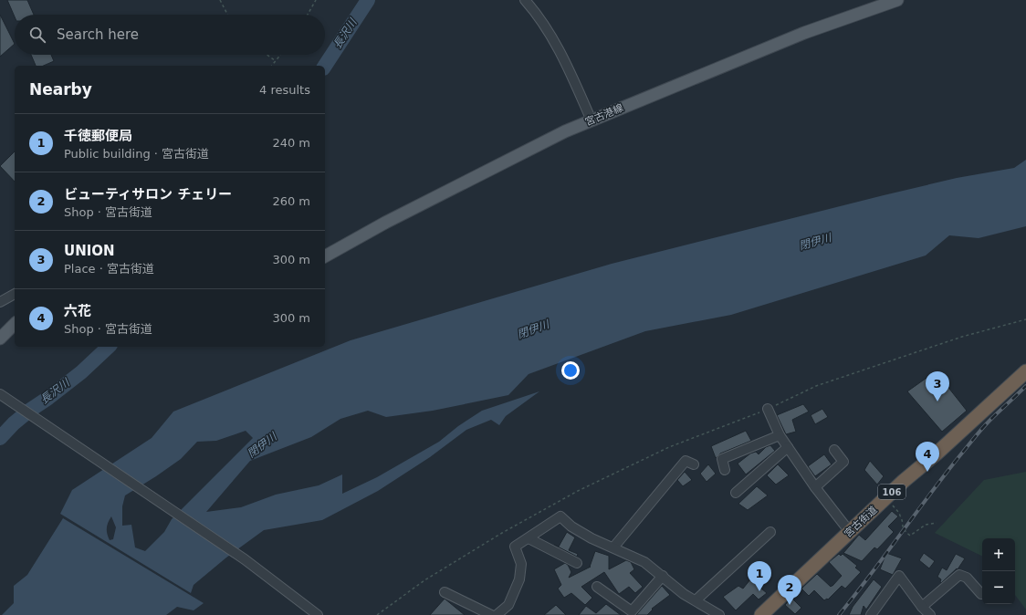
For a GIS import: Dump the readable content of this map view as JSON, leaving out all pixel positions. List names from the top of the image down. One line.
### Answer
{"streets":{"highway":["106","宮古街道"],"main road":["宮古港線"]},"water":["長沢川","閉伊川"],"page":{"search":"Search here","heading":["Nearby","4 results"],"list":[{"mark":"1","name":"千徳郵便局","note":"Public building · 宮古街道","value":"240 m"},{"mark":"2","name":"ビューティサロン チェリー","note":"Shop · 宮古街道","value":"260 m"},{"mark":"3","name":"UNION","note":"Place · 宮古街道","value":"300 m"},{"mark":"4","name":"六花","note":"Shop · 宮古街道","value":"300 m"}],"pins":["3","4","1","2"],"map_buttons":["+","−"]}}
